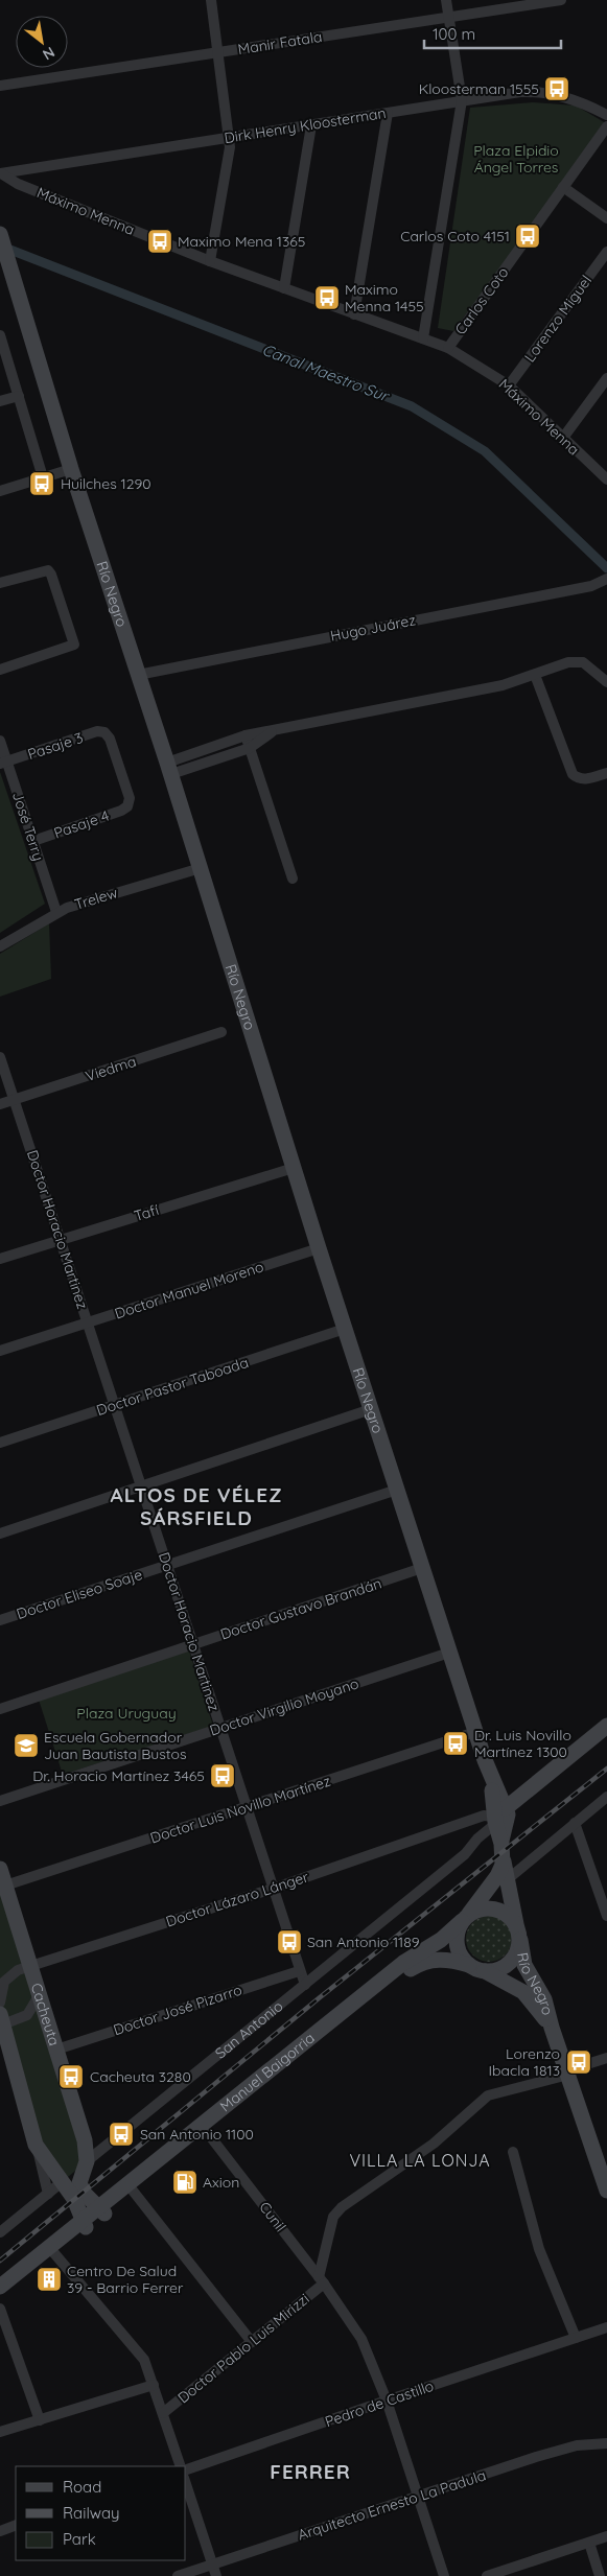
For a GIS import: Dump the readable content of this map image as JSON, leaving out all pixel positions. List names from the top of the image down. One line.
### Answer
{"streets":{"street":["Manir Fatala","Dirk Henry Kloosterman","Máximo Menna","Carlos Coto","Lorenzo Miguel","Río Negro","Hugo Juárez","Pasaje 3","Pasaje 4","José Terry","Trelew","Viedma","Tafí","Doctor Horacio Martinez","Doctor Manuel Moreno","Doctor Pastor Taboada","Doctor Eliseo Soaje","Doctor Gustavo Brandán","Doctor Virgilio Moyano","Doctor Luis Novillo Martínez","Doctor Lázaro Lánger","Doctor José Pizarro","Cacheuta","San Antonio","Manuel Baigorria","Cunil","Doctor Pablo Luis Mirizzi","Pedro de Castillo","Arquitecto Ernesto La Padula"]},"crossings":[["Dirk Henry Kloosterman","Máximo Menna"],["Máximo Menna","Carlos Coto"],["Máximo Menna","Lorenzo Miguel"],["Río Negro","Hugo Juárez"],["Río Negro","Trelew"],["Río Negro","Tafí"],["Río Negro","Doctor Manuel Moreno"],["Río Negro","Doctor Pastor Taboada"],["Río Negro","Doctor Eliseo Soaje"],["Río Negro","Doctor Gustavo Brandán"],["Río Negro","Doctor Virgilio Moyano"],["Río Negro","Doctor Luis Novillo Martínez"],["Río Negro","Doctor Lázaro Lánger"],["Río Negro","San Antonio"],["Río Negro","Manuel Baigorria"],["Pasaje 3","Pasaje 4"],["Pasaje 3","José Terry"],["Pasaje 4","José Terry"],["José Terry","Trelew"],["Viedma","Doctor Horacio Martinez"],["Tafí","Doctor Horacio Martinez"],["Doctor Horacio Martinez","Doctor Manuel Moreno"],["Doctor Horacio Martinez","Doctor Pastor Taboada"],["Doctor Horacio Martinez","Doctor Eliseo Soaje"],["Doctor Horacio Martinez","Doctor Gustavo Brandán"],["Doctor Horacio Martinez","Doctor Virgilio Moyano"],["Doctor Horacio Martinez","Doctor Luis Novillo Martínez"],["Doctor Horacio Martinez","Doctor Lázaro Lánger"],["Doctor Horacio Martinez","Doctor José Pizarro"],["Doctor Horacio Martinez","San Antonio"],["Doctor Luis Novillo Martínez","Cacheuta"],["Doctor Lázaro Lánger","Cacheuta"],["Doctor Lázaro Lánger","San Antonio"],["Doctor José Pizarro","Cacheuta"],["Cacheuta","San Antonio"],["Cacheuta","Manuel Baigorria"],["Manuel Baigorria","Cunil"],["Cunil","Doctor Pablo Luis Mirizzi"],["Cunil","Pedro de Castillo"],["Cunil","Arquitecto Ernesto La Padula"]],"districts":["ALTOS DE VÉLEZ SÁRSFIELD","VILLA LA LONJA","FERRER"],"water":["Canal Maestro Sur"],"parks":["Plaza Elpidio Ángel Torres","Plaza Uruguay"],"places":{"bus stop":["Kloosterman 1555","Carlos Coto 4151","Maximo Mena 1365","Maximo Menna 1455","Huilches 1290","Dr. Luis Novillo Martínez 1300","Dr. Horacio Martínez 3465","San Antonio 1189","Lorenzo Ibacla 1813","Cacheuta 3280","San Antonio 1100"],"school or university":["Escuela Gobernador Juan Bautista Bustos"],"fuel station":["Axion"],"building":["Centro De Salud 39 - Barrio Ferrer"]},"legend":["Road","Railway","Park"],"scale_bar":"100 m","north":"bottom right"}
